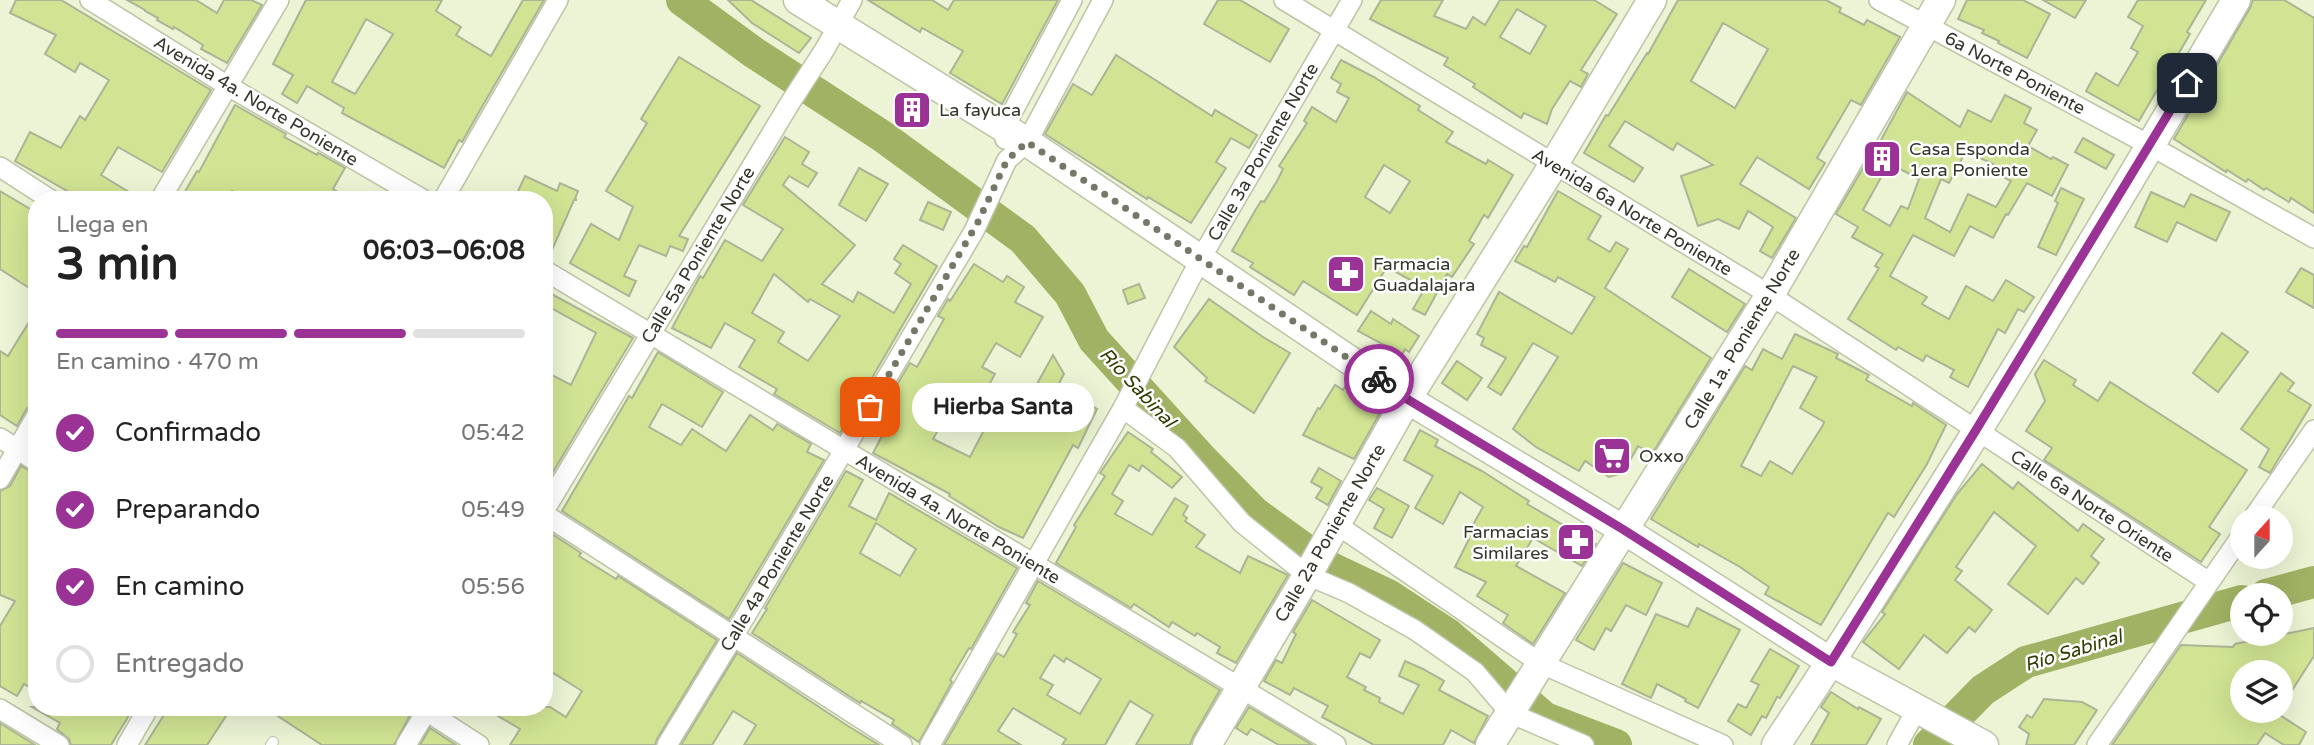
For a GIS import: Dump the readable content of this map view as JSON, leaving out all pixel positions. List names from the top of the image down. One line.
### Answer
{"streets":{"main road":["Calle 1a. Poniente Norte","Calle 2a Poniente Norte"],"street":["6a Norte Poniente","Avenida 4a. Norte Poniente","Calle 3a Poniente Norte","Avenida 6a Norte Poniente","Calle 5a Poniente Norte","Calle 6a Norte Oriente","Calle 4a Poniente Norte"]},"crossings":[["6a Norte Poniente","Calle 1a. Poniente Norte"],["Avenida 4a. Norte Poniente","Calle 3a Poniente Norte"],["Avenida 4a. Norte Poniente","Calle 5a Poniente Norte"],["Avenida 4a. Norte Poniente","Calle 2a Poniente Norte"],["Avenida 4a. Norte Poniente","Calle 4a Poniente Norte"],["Calle 3a Poniente Norte","Avenida 6a Norte Poniente"],["Avenida 6a Norte Poniente","Calle 1a. Poniente Norte"],["Avenida 6a Norte Poniente","Calle 6a Norte Oriente"],["Avenida 6a Norte Poniente","Calle 2a Poniente Norte"]],"water":["Río Sabinal"],"places":{"building":["La fayuca","Casa Esponda 1era Poniente"],"pharmacy":["Farmacia Guadalajara","Farmacias Similares"],"other":["Hierba Santa"],"supermarket":["Oxxo"]},"north":"top","page":{"heading":["3 min","Llega en","06:03–06:08"],"bar":"En camino · 470 m","bubble":"Hierba Santa","list":[["Confirmado","05:42"],["Preparando","05:49"],["En camino","05:56"],"Entregado"]}}
